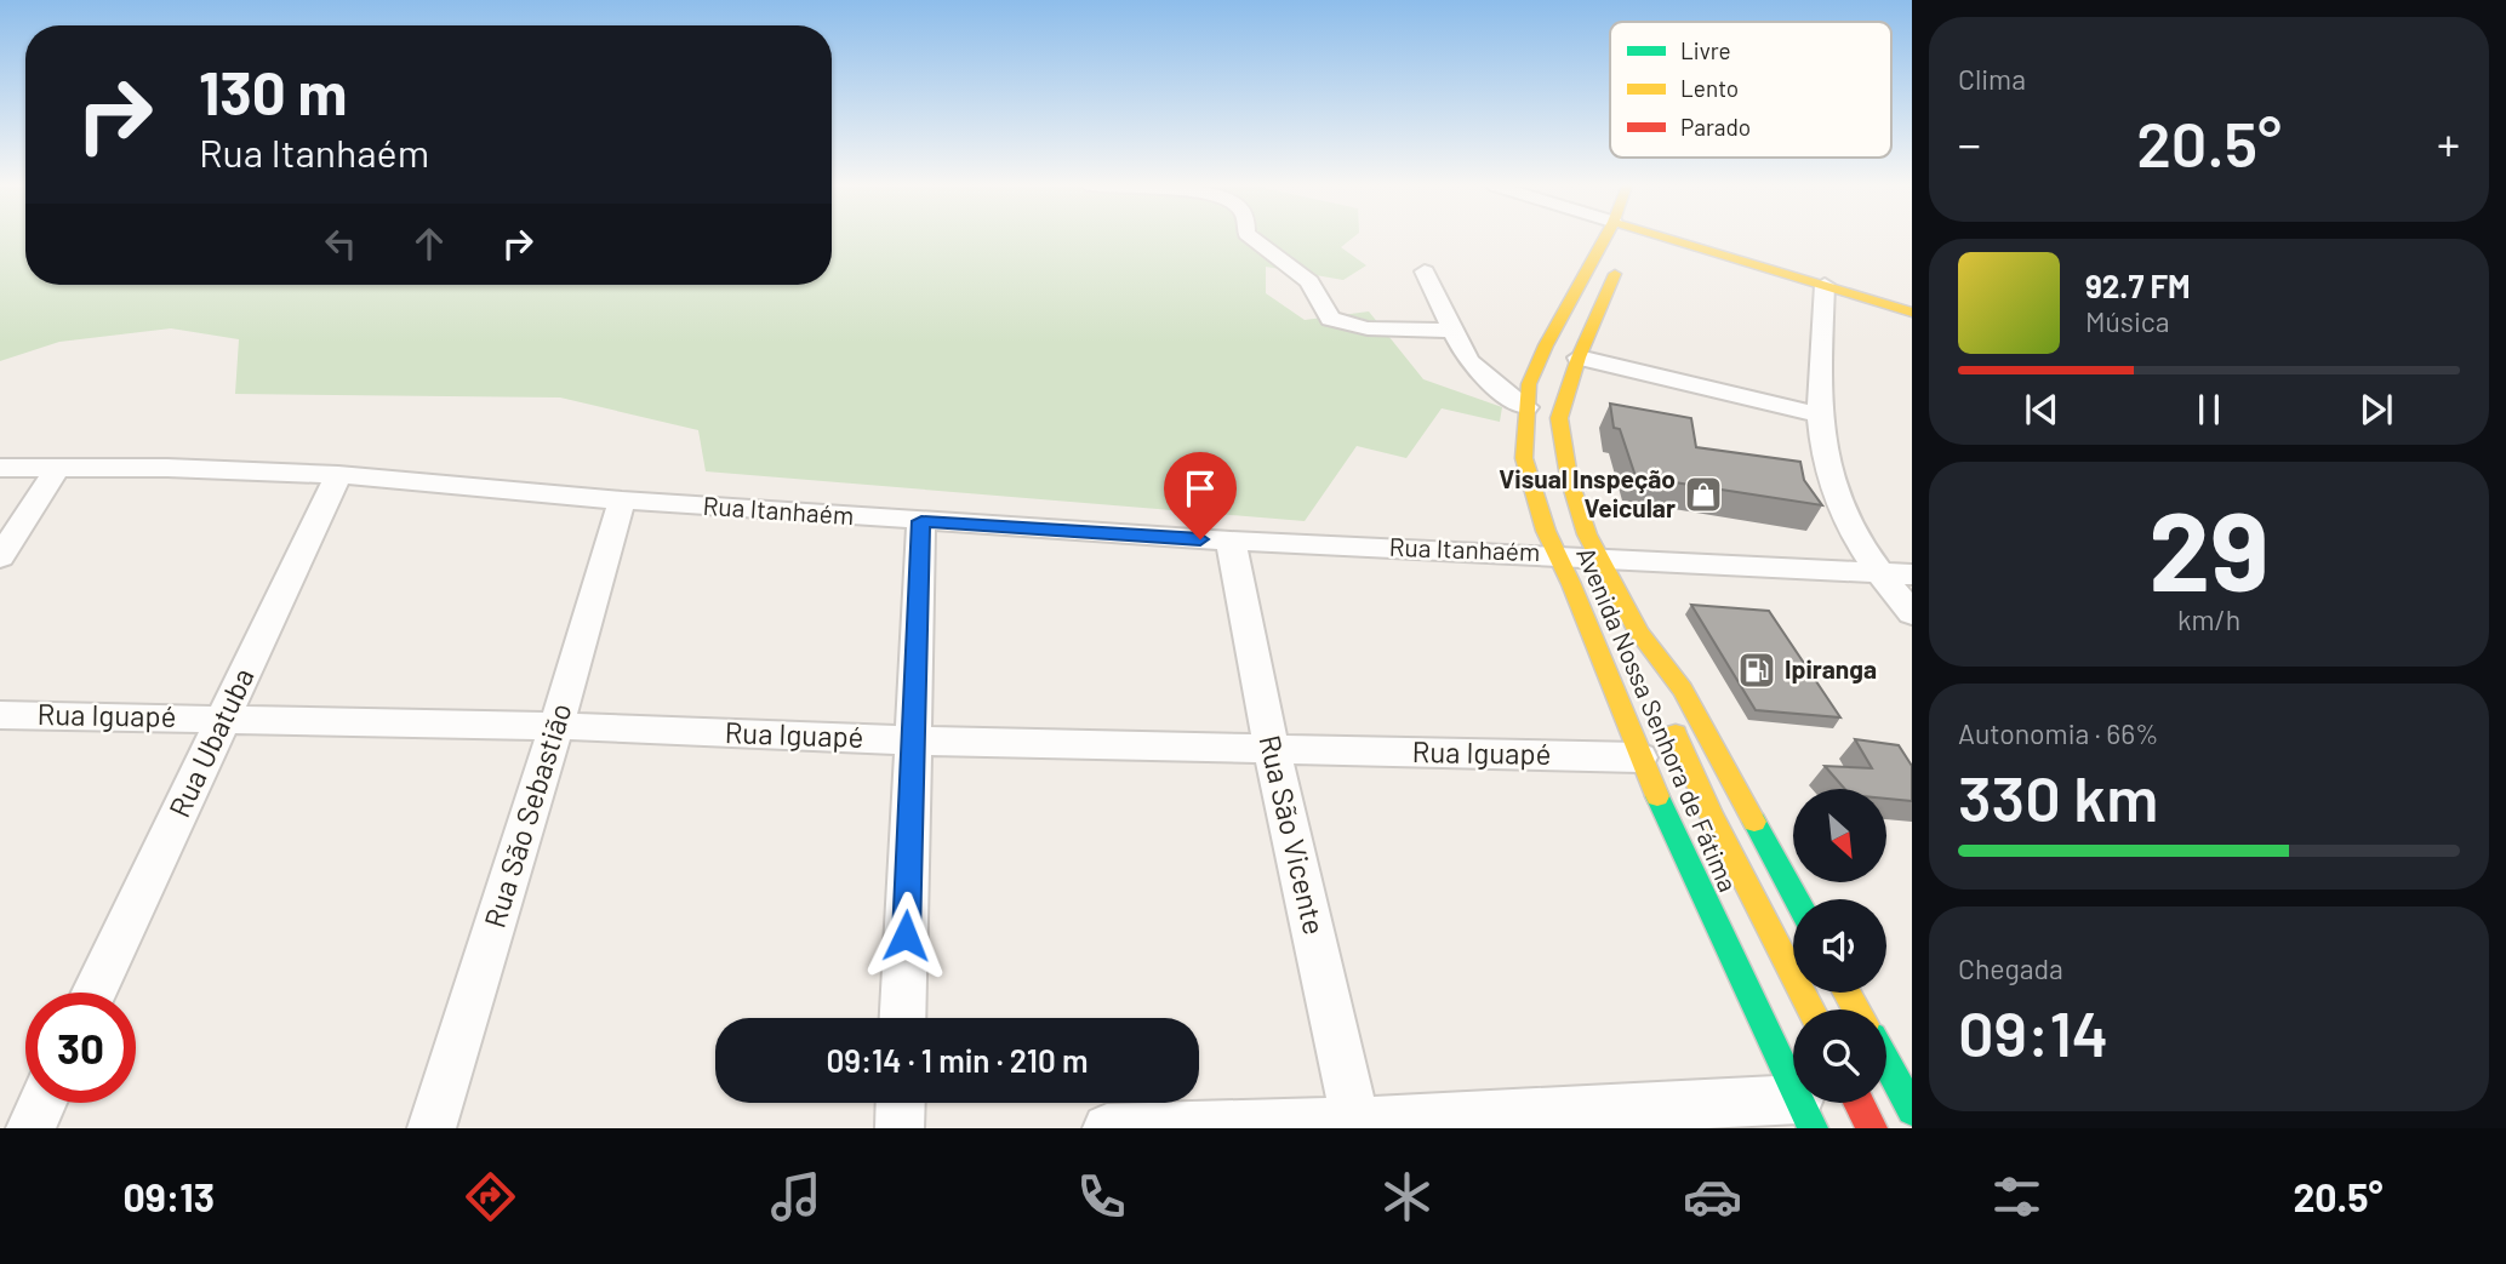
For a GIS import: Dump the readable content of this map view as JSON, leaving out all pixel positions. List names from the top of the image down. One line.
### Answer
{"streets":{"main road":["Avenida Nossa Senhora de Fátima"],"street":["Rua Itanhaém","Rua Iguapé","Rua Ubatuba","Rua São Sebastião","Rua São Vicente"]},"crossings":[["Rua Itanhaém","Avenida Nossa Senhora de Fátima"],["Rua Itanhaém","Rua Ubatuba"],["Rua Itanhaém","Rua São Sebastião"],["Rua Itanhaém","Rua São Vicente"],["Rua Iguapé","Avenida Nossa Senhora de Fátima"],["Rua Iguapé","Rua Ubatuba"],["Rua Iguapé","Rua São Sebastião"],["Rua Iguapé","Rua São Vicente"]],"places":{"shop":["Visual Inspeção Veicular"],"fuel station":["Ipiranga"]},"legend":["Livre","Lento","Parado"],"north":"bottom right","page":{"tile":["Clima",["29","km/h"],["Autonomia · 66%","330 km"],["Chegada","09:14"]],"turn":["130 m","Rua Itanhaém"],"heat":["−","20.5°","+"],"song":["92.7 FM","Música"],"limit":"30","trip":"09:14 · 1 min · 210 m","tabs":["09:13","20.5°"]}}
